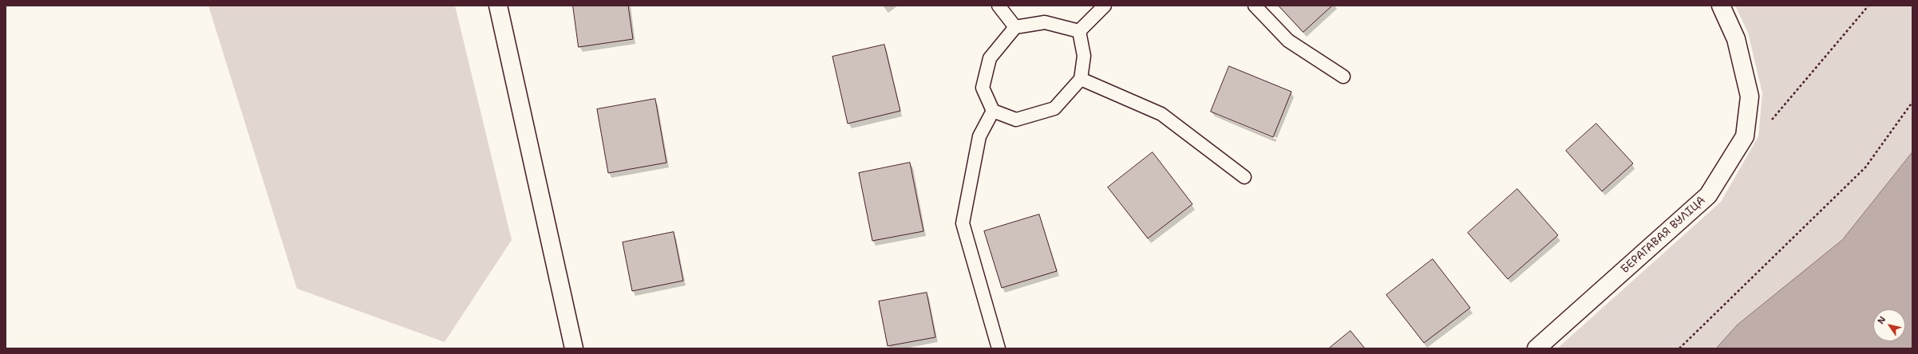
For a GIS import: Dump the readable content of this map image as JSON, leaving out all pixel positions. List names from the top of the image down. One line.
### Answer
{"streets":{"street":["БЕРАГАВАЯ ВУЛІЦА"]},"north":"top left"}
